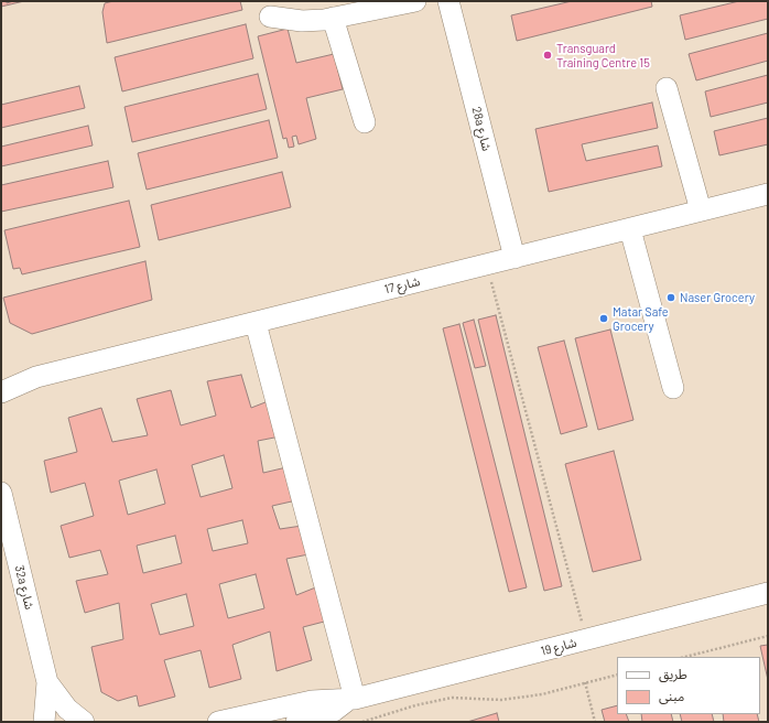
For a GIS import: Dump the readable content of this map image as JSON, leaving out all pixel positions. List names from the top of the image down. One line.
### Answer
{"streets":{"street":["28a شارع","شارع 17","32a شارع","شارع 19"]},"crossings":[["28a شارع","شارع 17"]],"places":["Transguard Training Centre 15","Naser Grocery","Matar Safe Grocery"],"legend":["طريق","مبنى"]}
